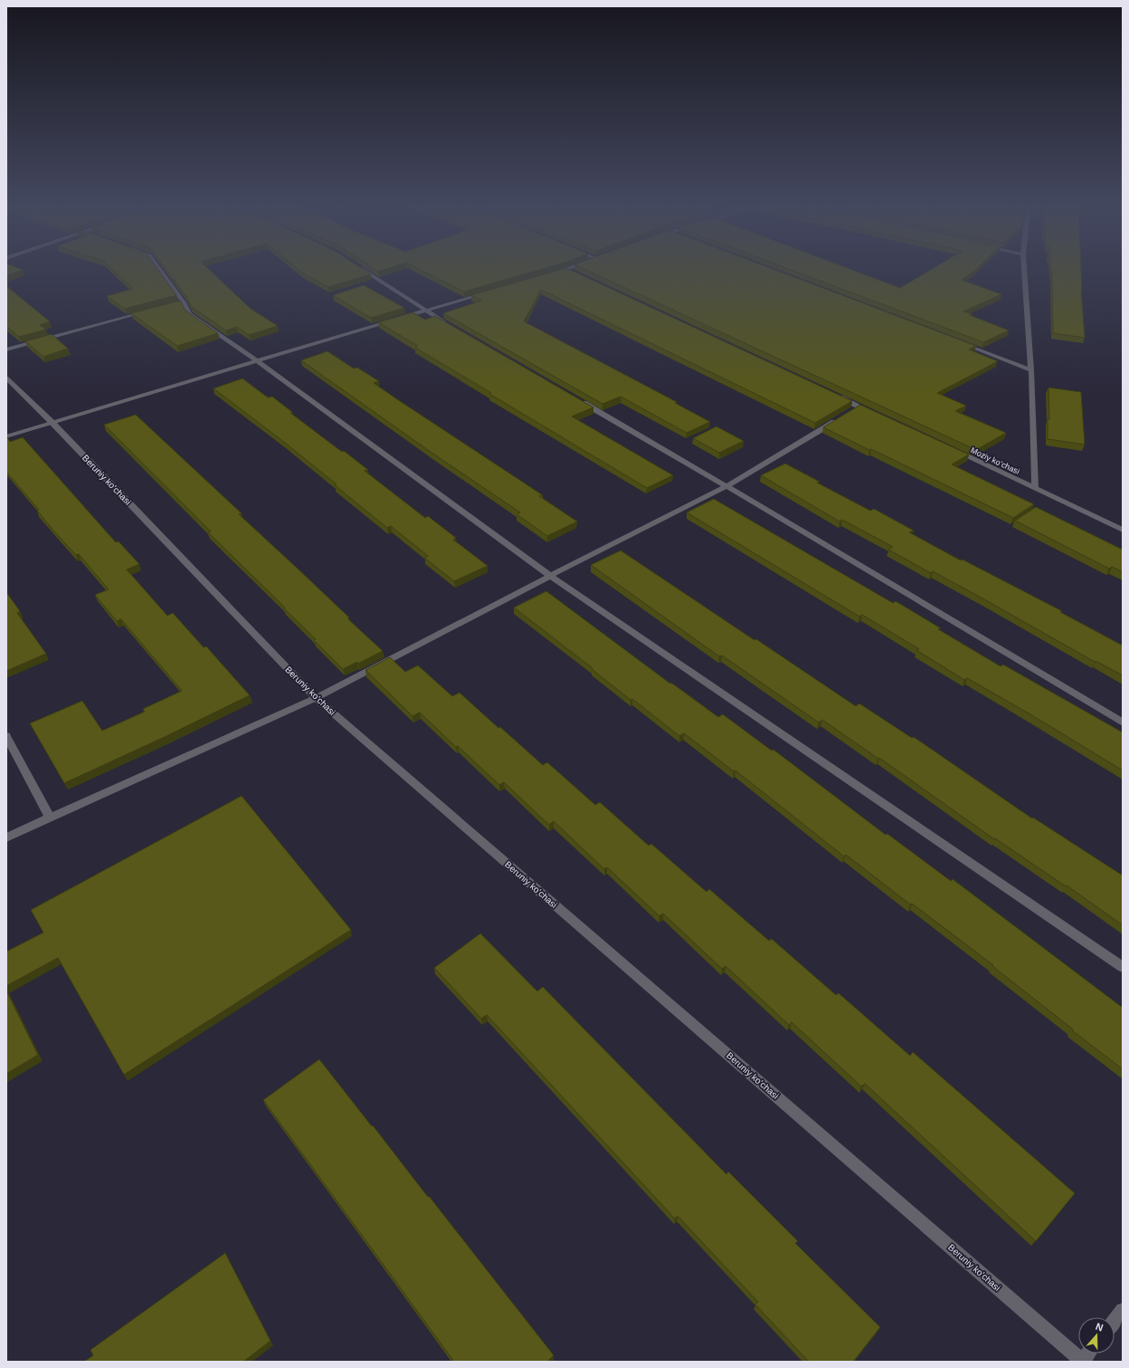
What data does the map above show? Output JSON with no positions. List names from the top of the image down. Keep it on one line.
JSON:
{"streets":{"street":["Moziy ko‘chasi","Beruniy ko'chasi"]},"north":"top"}
